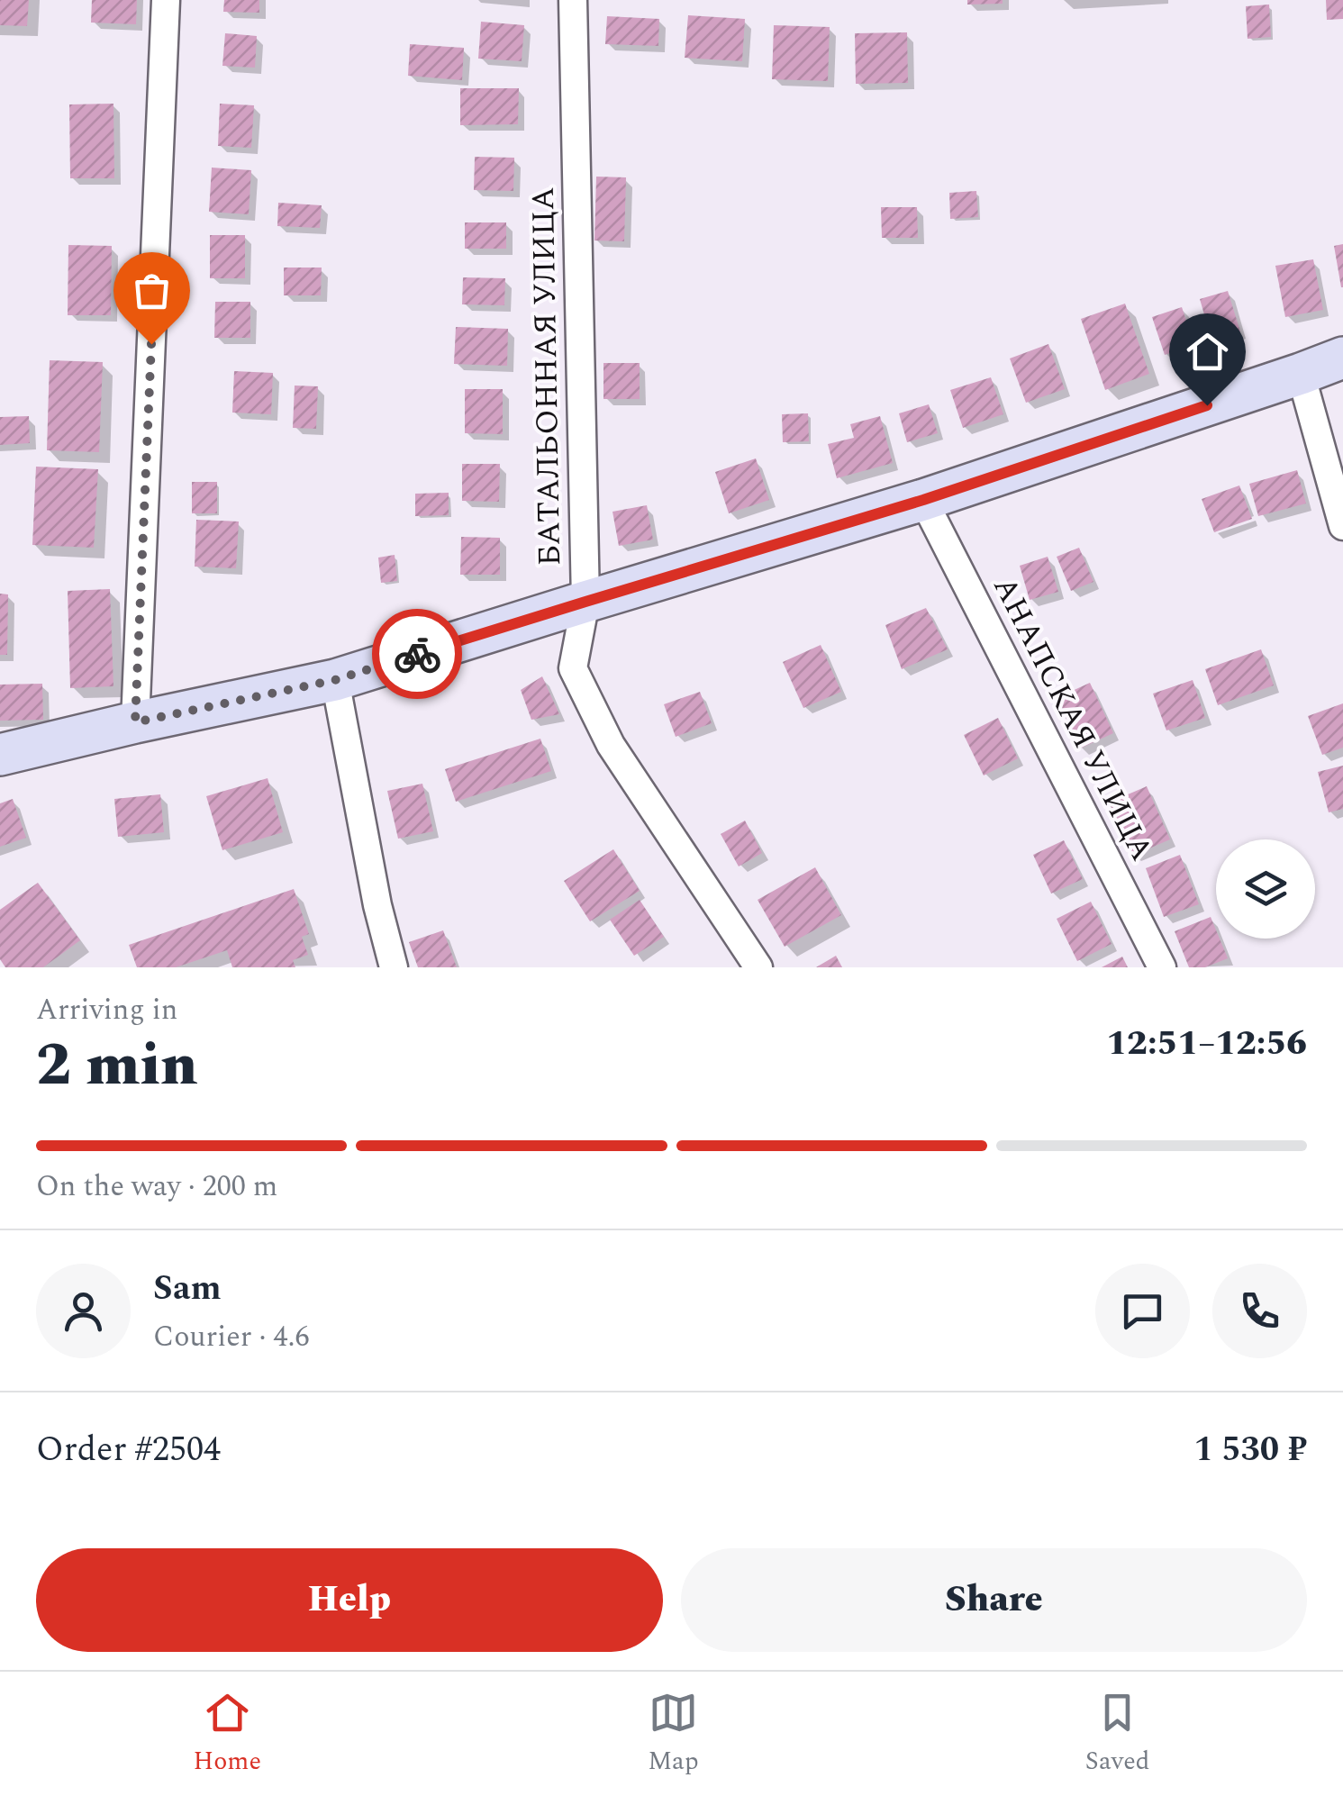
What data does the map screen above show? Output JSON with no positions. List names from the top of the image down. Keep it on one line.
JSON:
{"streets":{"street":["БАТАЛЬОННАЯ УЛИЦА","АНАПСКАЯ УЛИЦА"]},"page":{"heading":["2 min","Arriving in","12:51–12:56"],"panel":["Sam","Courier · 4.6","Order #2504","1 530 ₽"],"bar":"On the way · 200 m","buttons":["Help","Share"],"tabs":["Home","Map","Saved"]}}
